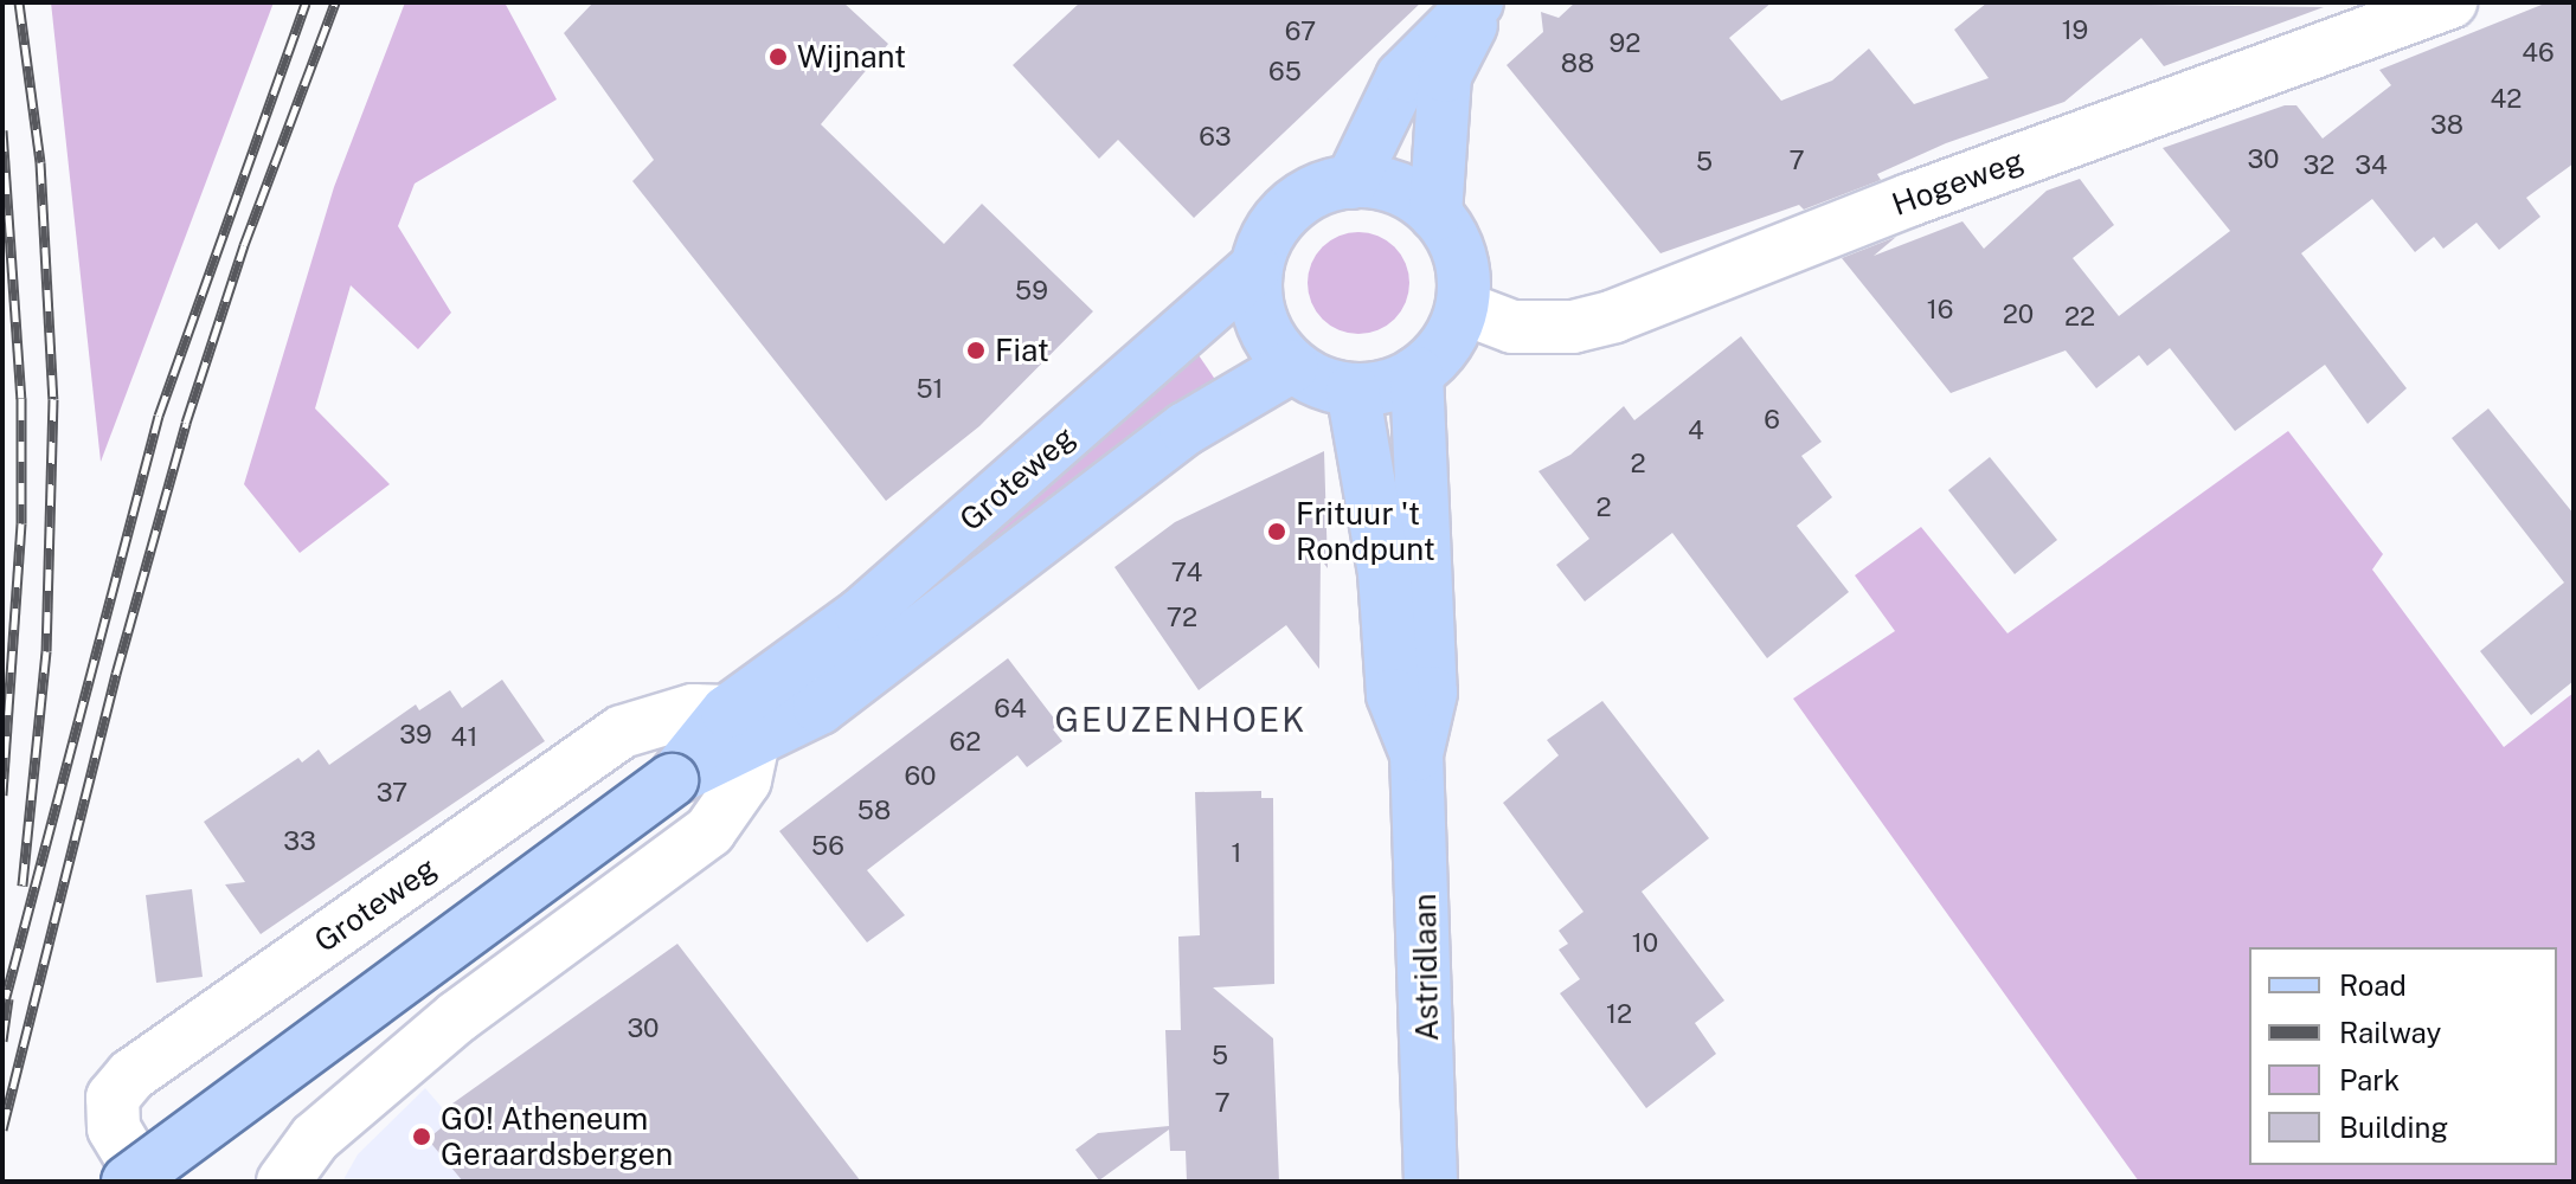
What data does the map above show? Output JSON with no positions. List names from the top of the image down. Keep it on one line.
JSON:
{"streets":{"main road":["Groteweg","Astridlaan"],"street":["Hogeweg"]},"crossings":[["Hogeweg","Groteweg"],["Hogeweg","Astridlaan"],["Groteweg","Astridlaan"]],"districts":["GEUZENHOEK"],"places":["Wijnant","Fiat","Frituur 't Rondpunt","GO! Atheneum Geraardsbergen"],"house_numbers":["19","67","92","46","88","65","42","38","63","30","7","5","32","34","59","16","20","22","51","6","4","2","2","74","72","64","39","41","62","60","37","58","33","56","1","10","12","30","5","7"],"legend":["Road","Railway","Park","Building"]}
